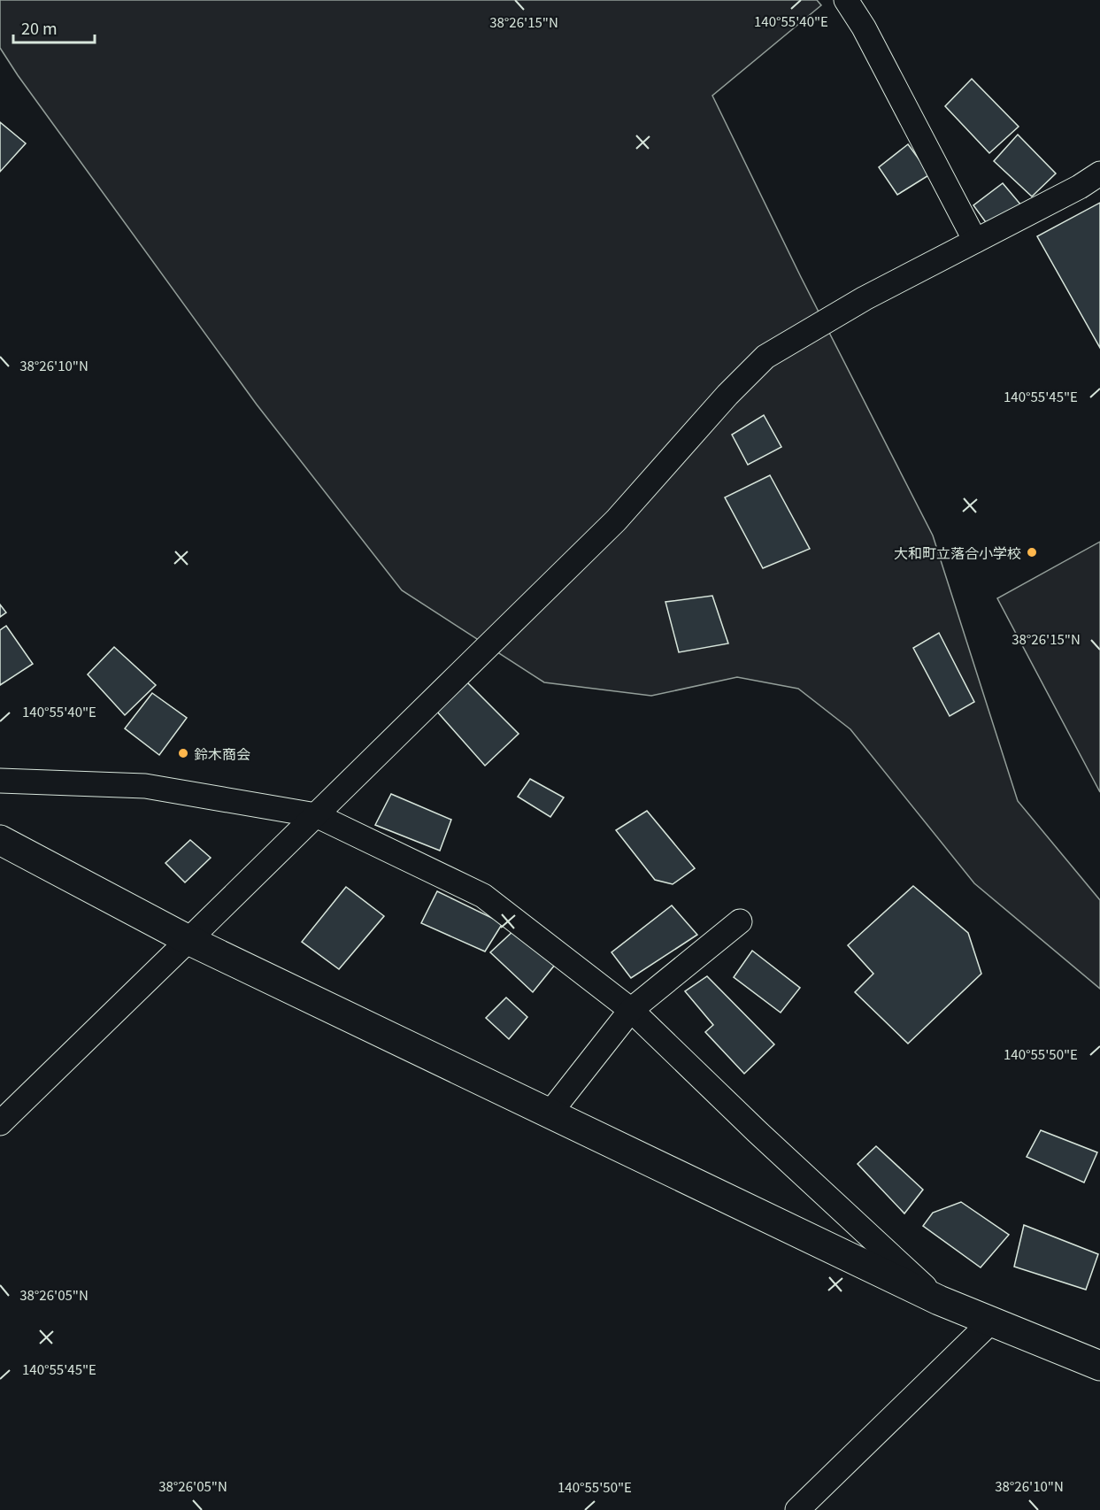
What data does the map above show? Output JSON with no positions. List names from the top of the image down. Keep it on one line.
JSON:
{"places":["大和町立落合小学校","鈴木商会"],"scale_bar":"20 m","coordinates":["140°55'40\"E","38°26'15\"N","38°26'10\"N","140°55'45\"E","140°55'50\"E","38°26'05\"N"]}
